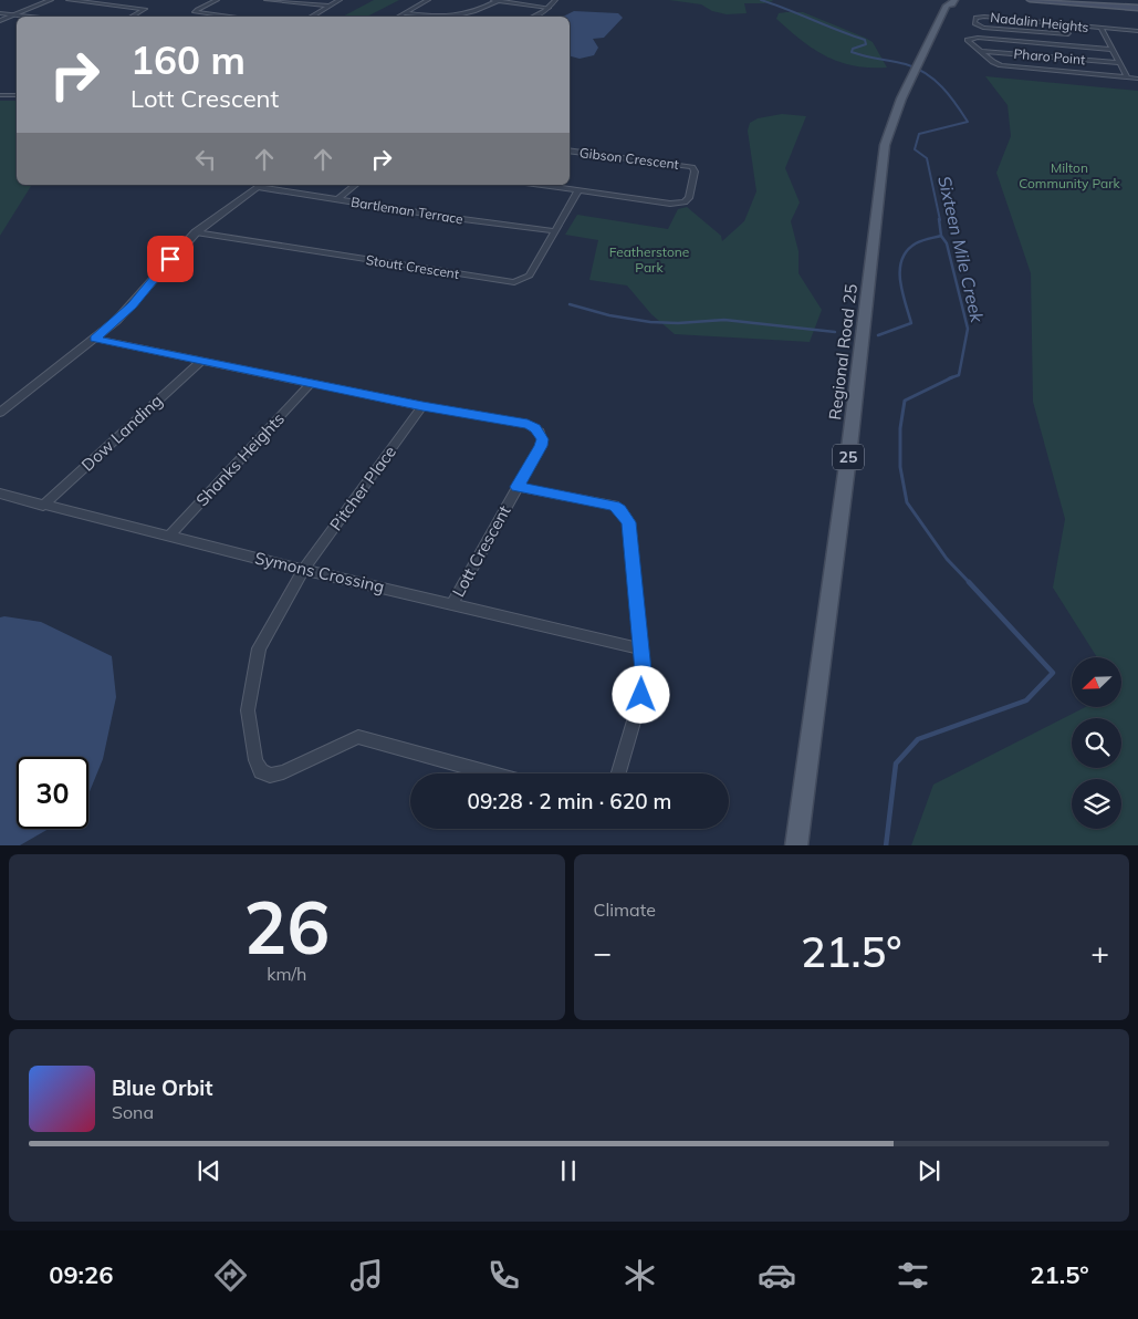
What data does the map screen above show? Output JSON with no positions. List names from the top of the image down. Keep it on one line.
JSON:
{"streets":{"main road":["Regional Road 25","25"],"street":["Nadalin Heights","Pharo Point","Gibson Crescent","Bartleman Terrace","Stoutt Crescent","Dow Landing","Shanks Heights","Pitcher Place","Lott Crescent","Symons Crossing"]},"crossings":[["Gibson Crescent","Stoutt Crescent"],["Bartleman Terrace","Stoutt Crescent"],["Dow Landing","Lott Crescent"],["Dow Landing","Symons Crossing"],["Shanks Heights","Lott Crescent"],["Shanks Heights","Symons Crossing"],["Pitcher Place","Lott Crescent"],["Pitcher Place","Symons Crossing"],["Lott Crescent","Symons Crossing"]],"water":["Sixteen Mile Creek"],"parks":["Milton Community Park","Featherstone Park"],"north":"bottom left","page":{"turn":["160 m","Lott Crescent"],"limit":"30","trip":"09:28 · 2 min · 620 m","tile":[["26","km/h"],"Climate"],"heat":["−","21.5°","+"],"song":["Blue Orbit","Sona"],"tabs":["09:26","21.5°"]}}
